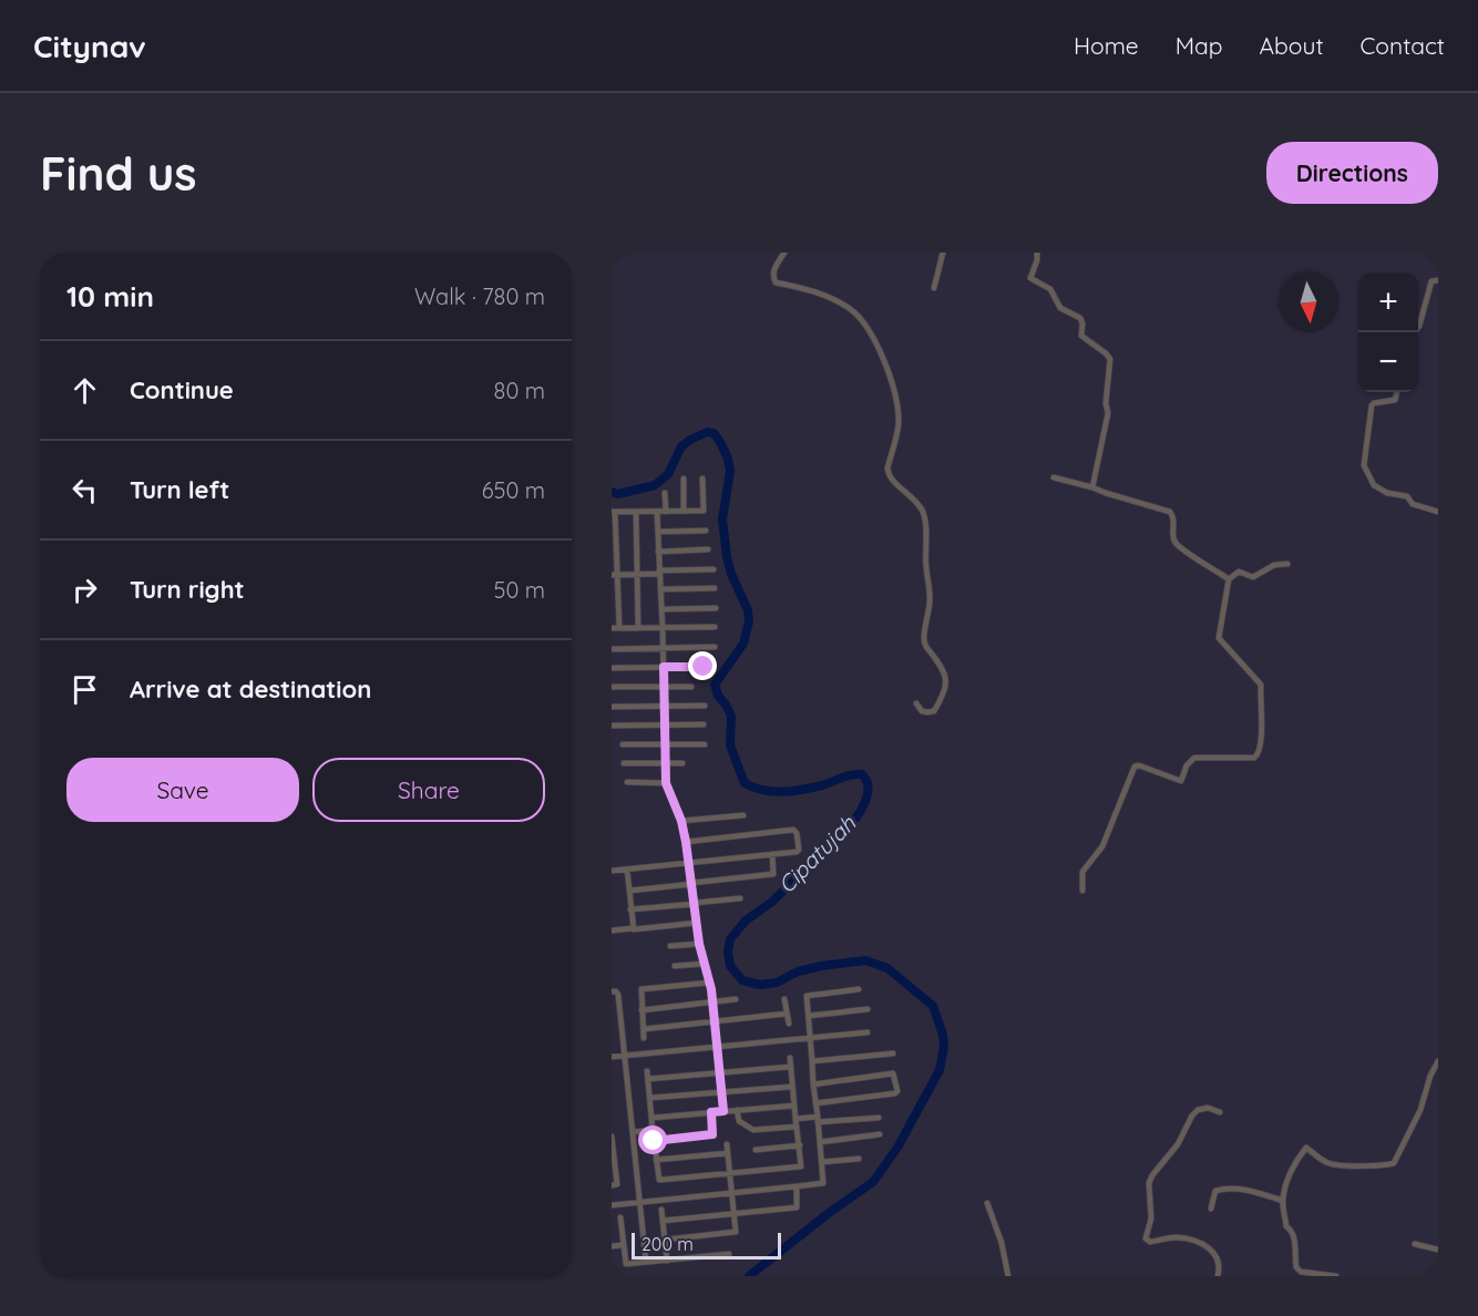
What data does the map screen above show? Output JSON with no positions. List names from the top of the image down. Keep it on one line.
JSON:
{"water":["Cipatujah"],"scale_bar":"200 m","north":"bottom","page":{"header":"Citynav","nav":["Home","Map","About","Contact"],"buttons":["Directions",["Save","Share"]],"title":"Find us","heading":["10 min","Walk · 780 m"],"map_buttons":["+","−"],"list":[["Continue","80 m"],["Turn left","650 m"],["Turn right","50 m"],"Arrive at destination"],"scale":"200 m"}}
